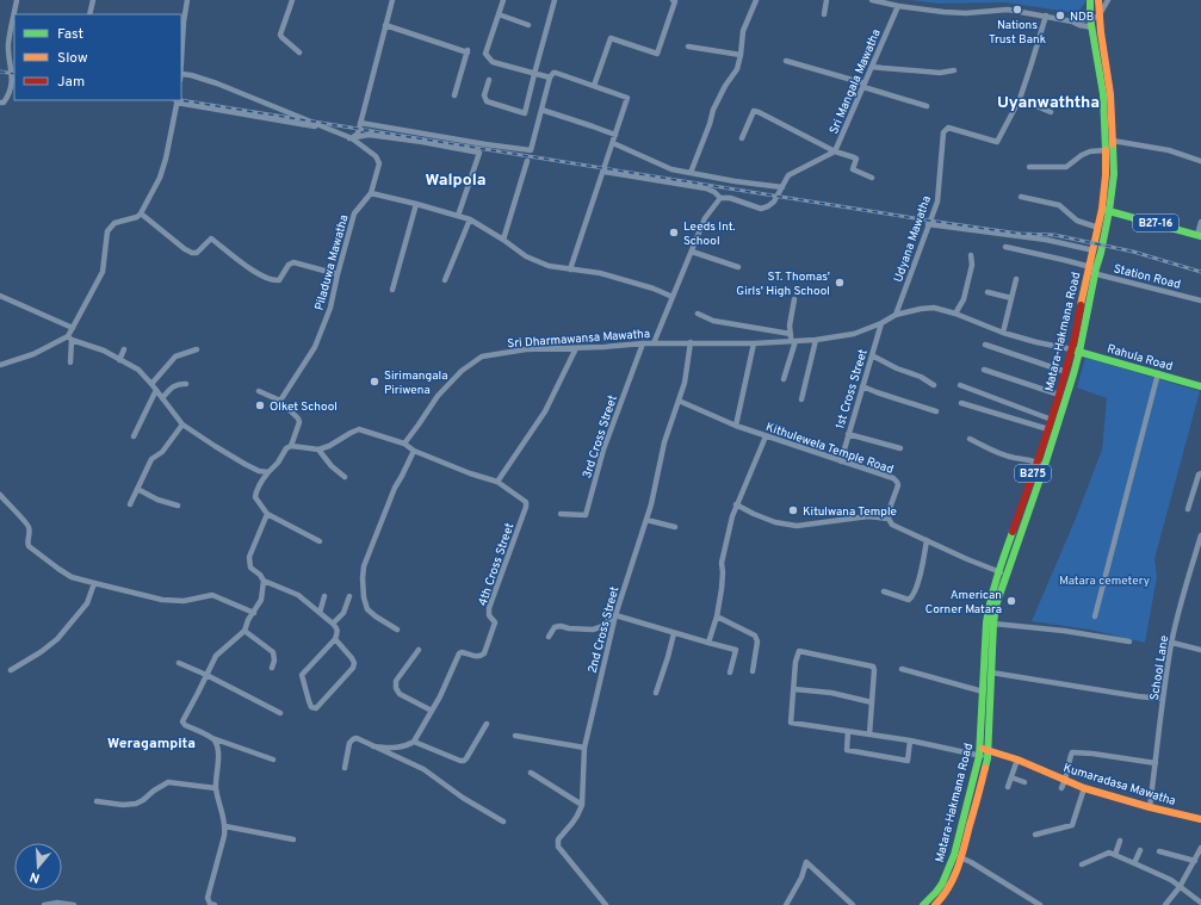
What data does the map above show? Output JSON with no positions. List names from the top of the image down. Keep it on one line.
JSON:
{"streets":{"main road":["B27-16","Matara-Hakmana Road","Rahula Road","B275","Kumaradasa Mawatha"],"street":["Sri Mangala Mawatha","Udyana Mawatha","Piladuwa Mawatha","Station Road","Sri Dharmawansa Mawatha","1st Cross Street","3rd Cross Street","Kithulewela Temple Road","4th Cross Street","2nd Cross Street","School Lane"]},"crossings":[["B27-16","Matara-Hakmana Road"],["Udyana Mawatha","Sri Dharmawansa Mawatha"],["Station Road","Matara-Hakmana Road"],["Matara-Hakmana Road","Sri Dharmawansa Mawatha"],["Matara-Hakmana Road","Rahula Road"],["Matara-Hakmana Road","Kumaradasa Mawatha"],["Sri Dharmawansa Mawatha","Rahula Road"],["Sri Dharmawansa Mawatha","1st Cross Street"],["Sri Dharmawansa Mawatha","3rd Cross Street"],["Sri Dharmawansa Mawatha","2nd Cross Street"],["1st Cross Street","Kithulewela Temple Road"],["Kithulewela Temple Road","2nd Cross Street"],["School Lane","Kumaradasa Mawatha"]],"districts":["Uyanwaththa","Walpola","Weragampita"],"parks":["Matara cemetery"],"places":["Nations Trust Bank","NDB","Leeds Int. School","ST. Thomas' Girls' High School","Sirimangala Piriwena","Olket School","Kitulwana Temple","American Corner Matara"],"legend":["Fast","Slow","Jam"],"north":"bottom"}
